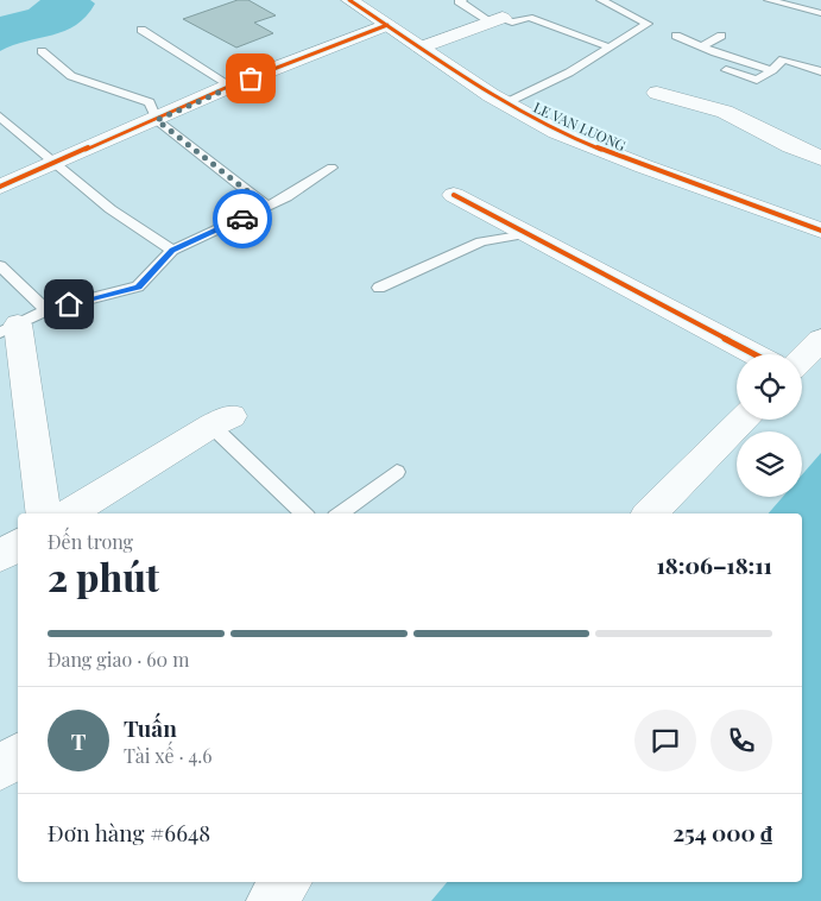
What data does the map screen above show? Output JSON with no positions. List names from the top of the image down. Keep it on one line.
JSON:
{"streets":{"street":["LE VAN LUONG"]},"page":{"heading":["2 phút","Đến trong","18:06–18:11"],"panel":["Tuấn","Tài xế · 4.6","Đơn hàng #6648","254 000 ₫"],"bar":"Đang giao · 60 m","round":"T"}}
